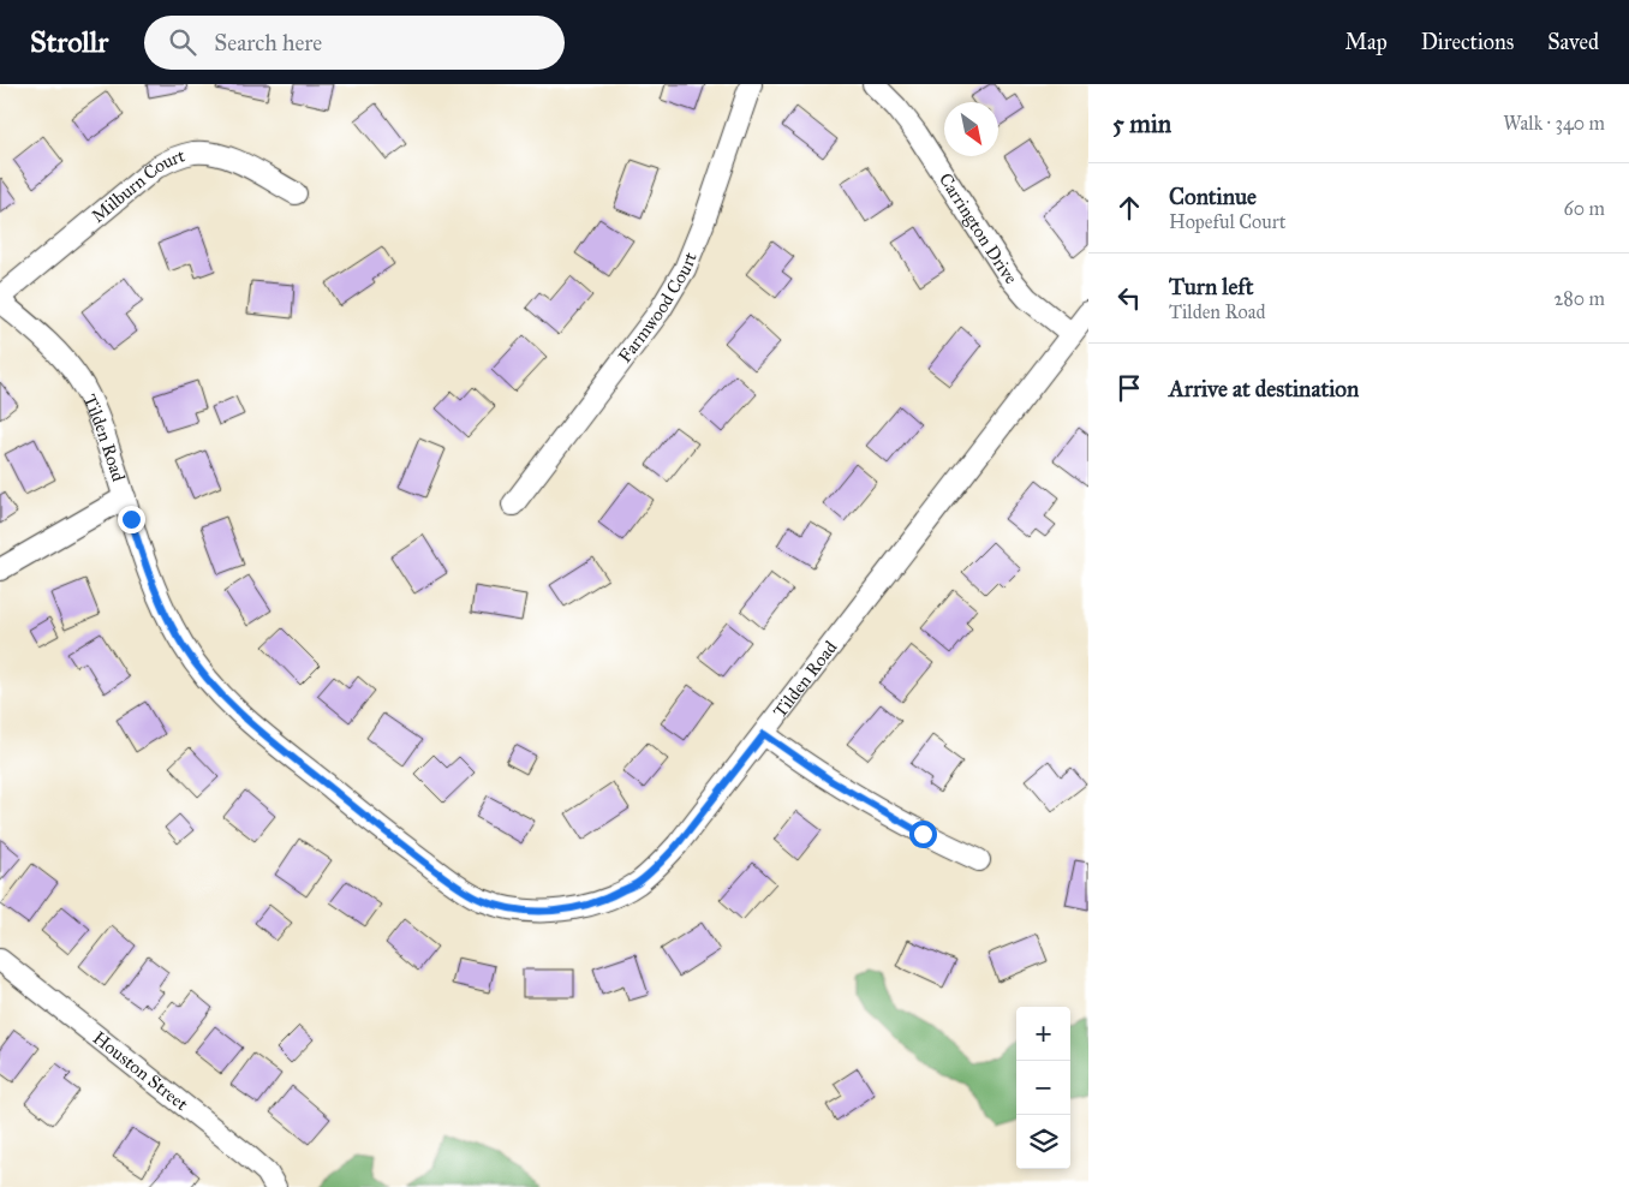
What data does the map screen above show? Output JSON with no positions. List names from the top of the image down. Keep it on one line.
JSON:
{"streets":{"street":["Milburn Court","Carrington Drive","Farmwood Court","Tilden Road","Houston Street"]},"crossings":[["Carrington Drive","Tilden Road"]],"north":"bottom right","page":{"header":"Strollr","search":"Search here","nav":["Map","Directions","Saved"],"heading":["5 min","Walk · 340 m"],"list":[["Continue","Hopeful Court","60 m"],["Turn left","Tilden Road","280 m"],"Arrive at destination"],"map_buttons":["+","−"]}}
